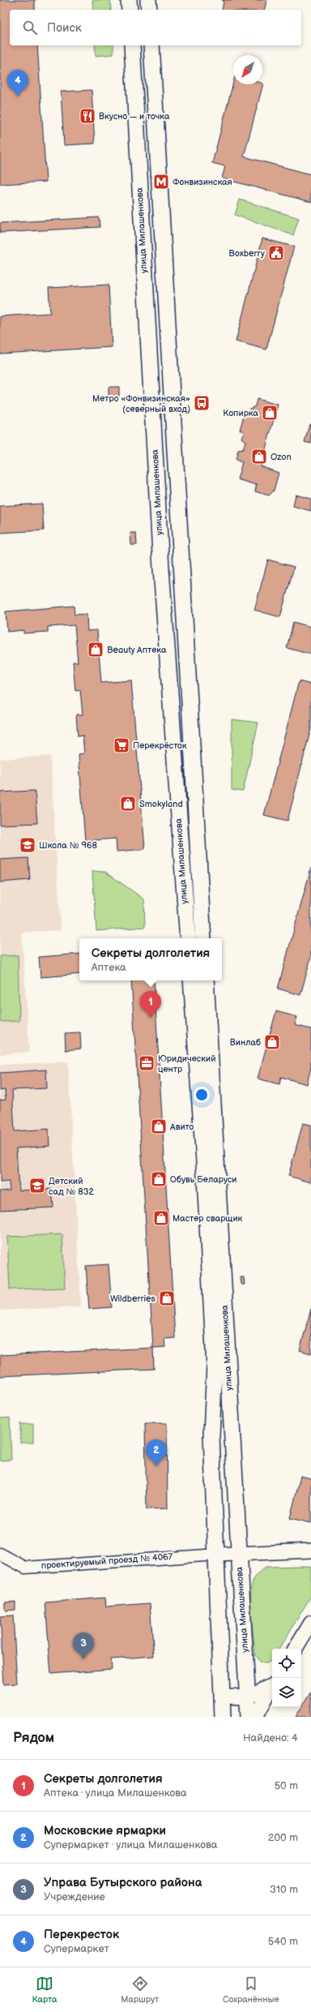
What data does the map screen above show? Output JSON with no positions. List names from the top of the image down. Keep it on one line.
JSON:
{"streets":{"main road":["улица Милашенкова"],"street":["проектируемый проезд № 4067"]},"crossings":[["улица Милашенкова","проектируемый проезд № 4067"]],"places":{"restaurant":["Вкусно — и точка"],"metro station":["Фонвизинская"],"public building":["Boxberry"],"bus stop":["Метро «Фонвизинская» (северный вход)"],"shop":["Копирка","Ozon","Beauty Аптека","Smokyland","Винлаб","Авито","Обувь Беларуси","Мастер сварщик","Wildberries"],"supermarket":["Перекрёсток"],"school or university":["Школа № 968","Детский сад № 832"],"office":["Юридический центр"]},"north":"bottom left","page":{"search":"Поиск","pins":["4","1","2","3"],"popup":["Секреты долголетия","Аптека"],"heading":["Рядом","Найдено: 4"],"list":[{"mark":"1","name":"Секреты долголетия","note":"Аптека · улица Милашенкова","value":"50 m"},{"mark":"2","name":"Московские ярмарки","note":"Супермаркет · улица Милашенкова","value":"200 m"},{"mark":"3","name":"Управа Бутырского района","note":"Учреждение","value":"310 m"},{"mark":"4","name":"Перекресток","note":"Супермаркет","value":"540 m"}],"nav":["Карта","Маршрут","Сохранённые"]}}
